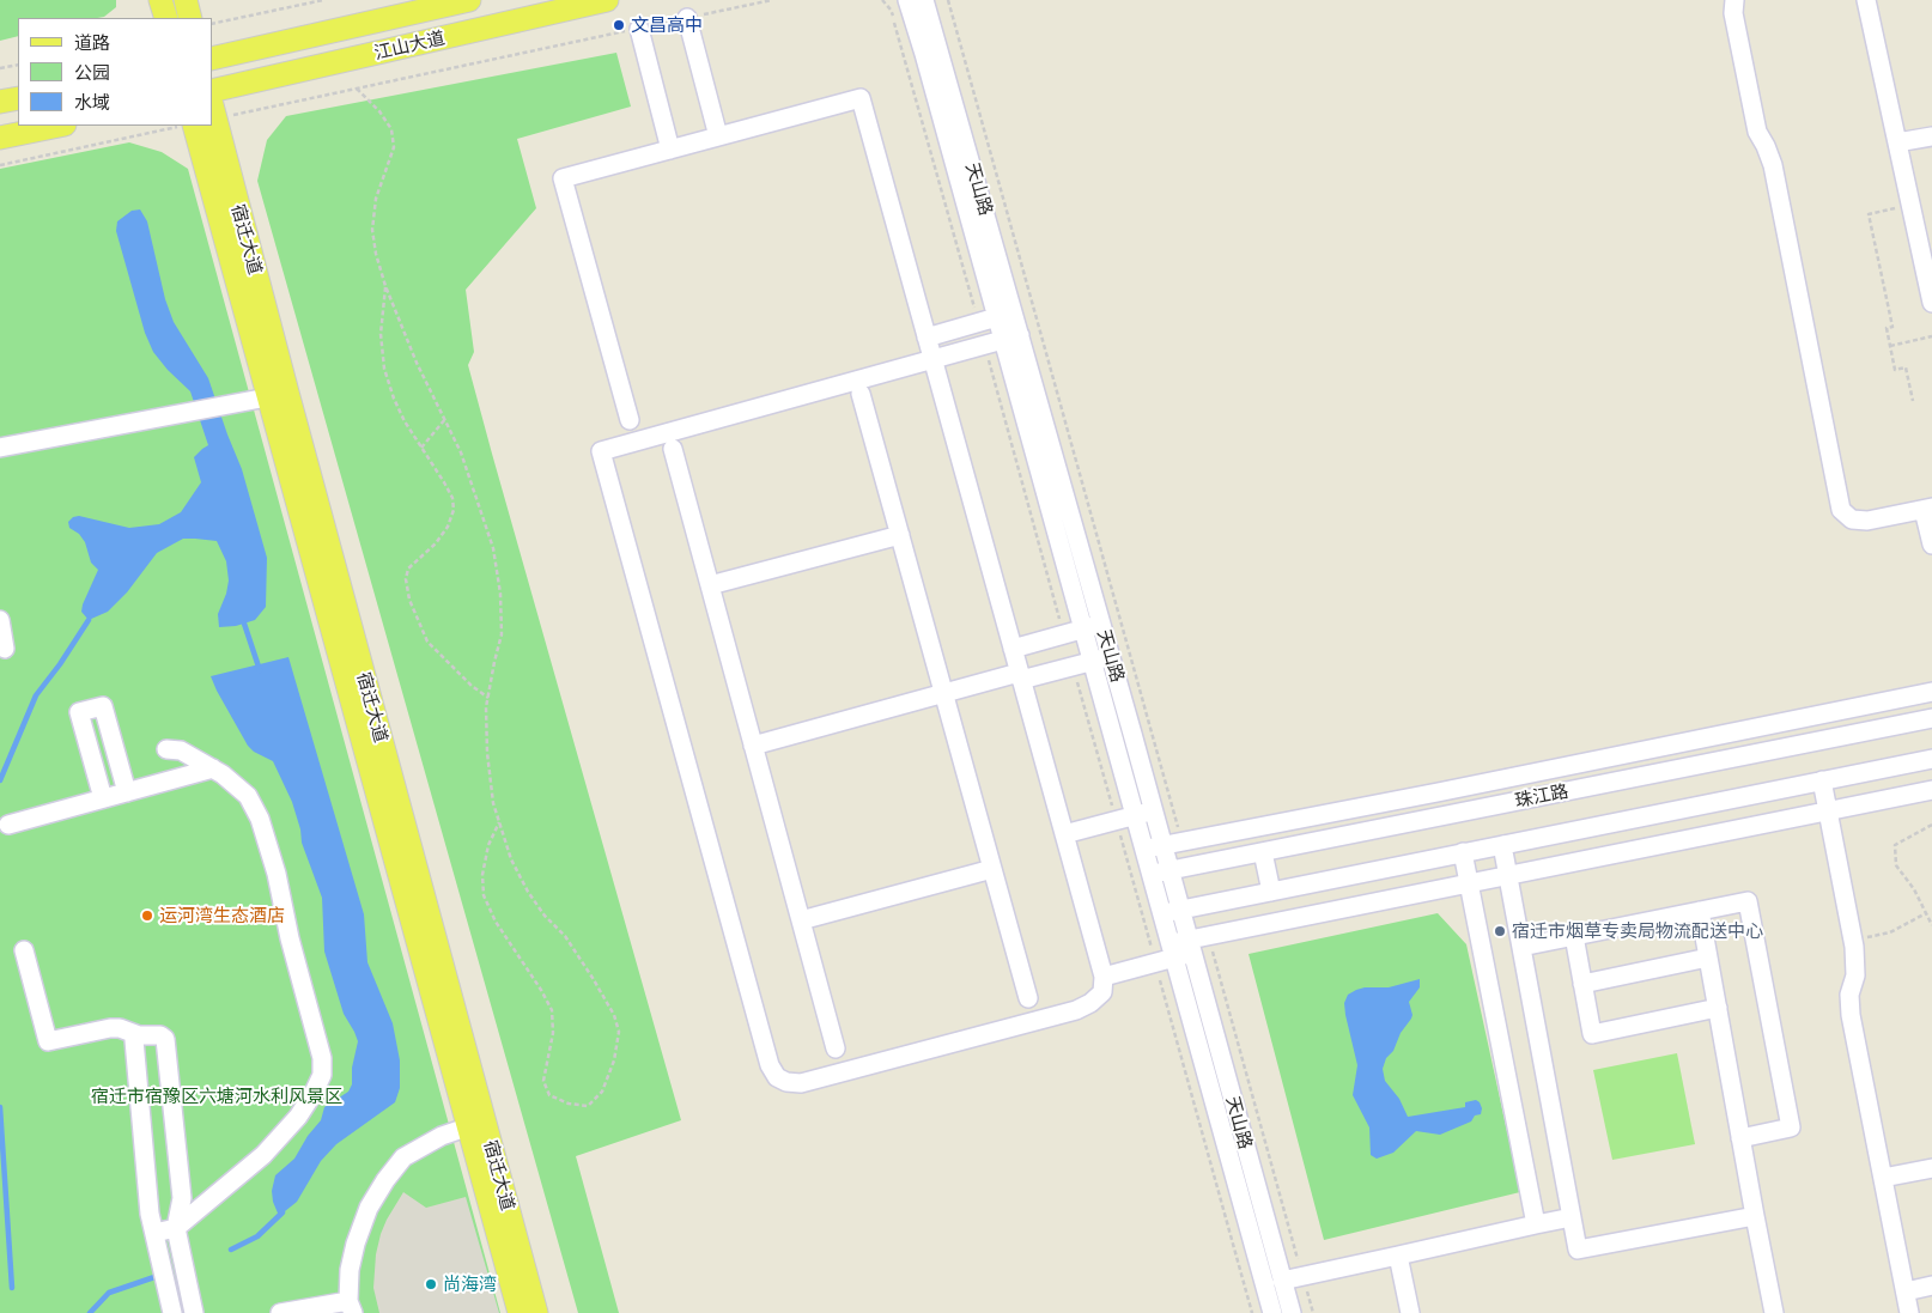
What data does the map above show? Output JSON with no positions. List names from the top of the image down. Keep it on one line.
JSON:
{"streets":{"main road":["江山大道","宿迁大道"],"street":["天山路","珠江路"]},"crossings":[["天山路","珠江路"]],"parks":["宿迁市宿豫区六塘河水利风景区"],"places":["文昌高中","运河湾生态酒店","宿迁市烟草专卖局物流配送中心","尚海湾"],"legend":["道路","公园","水域"]}
